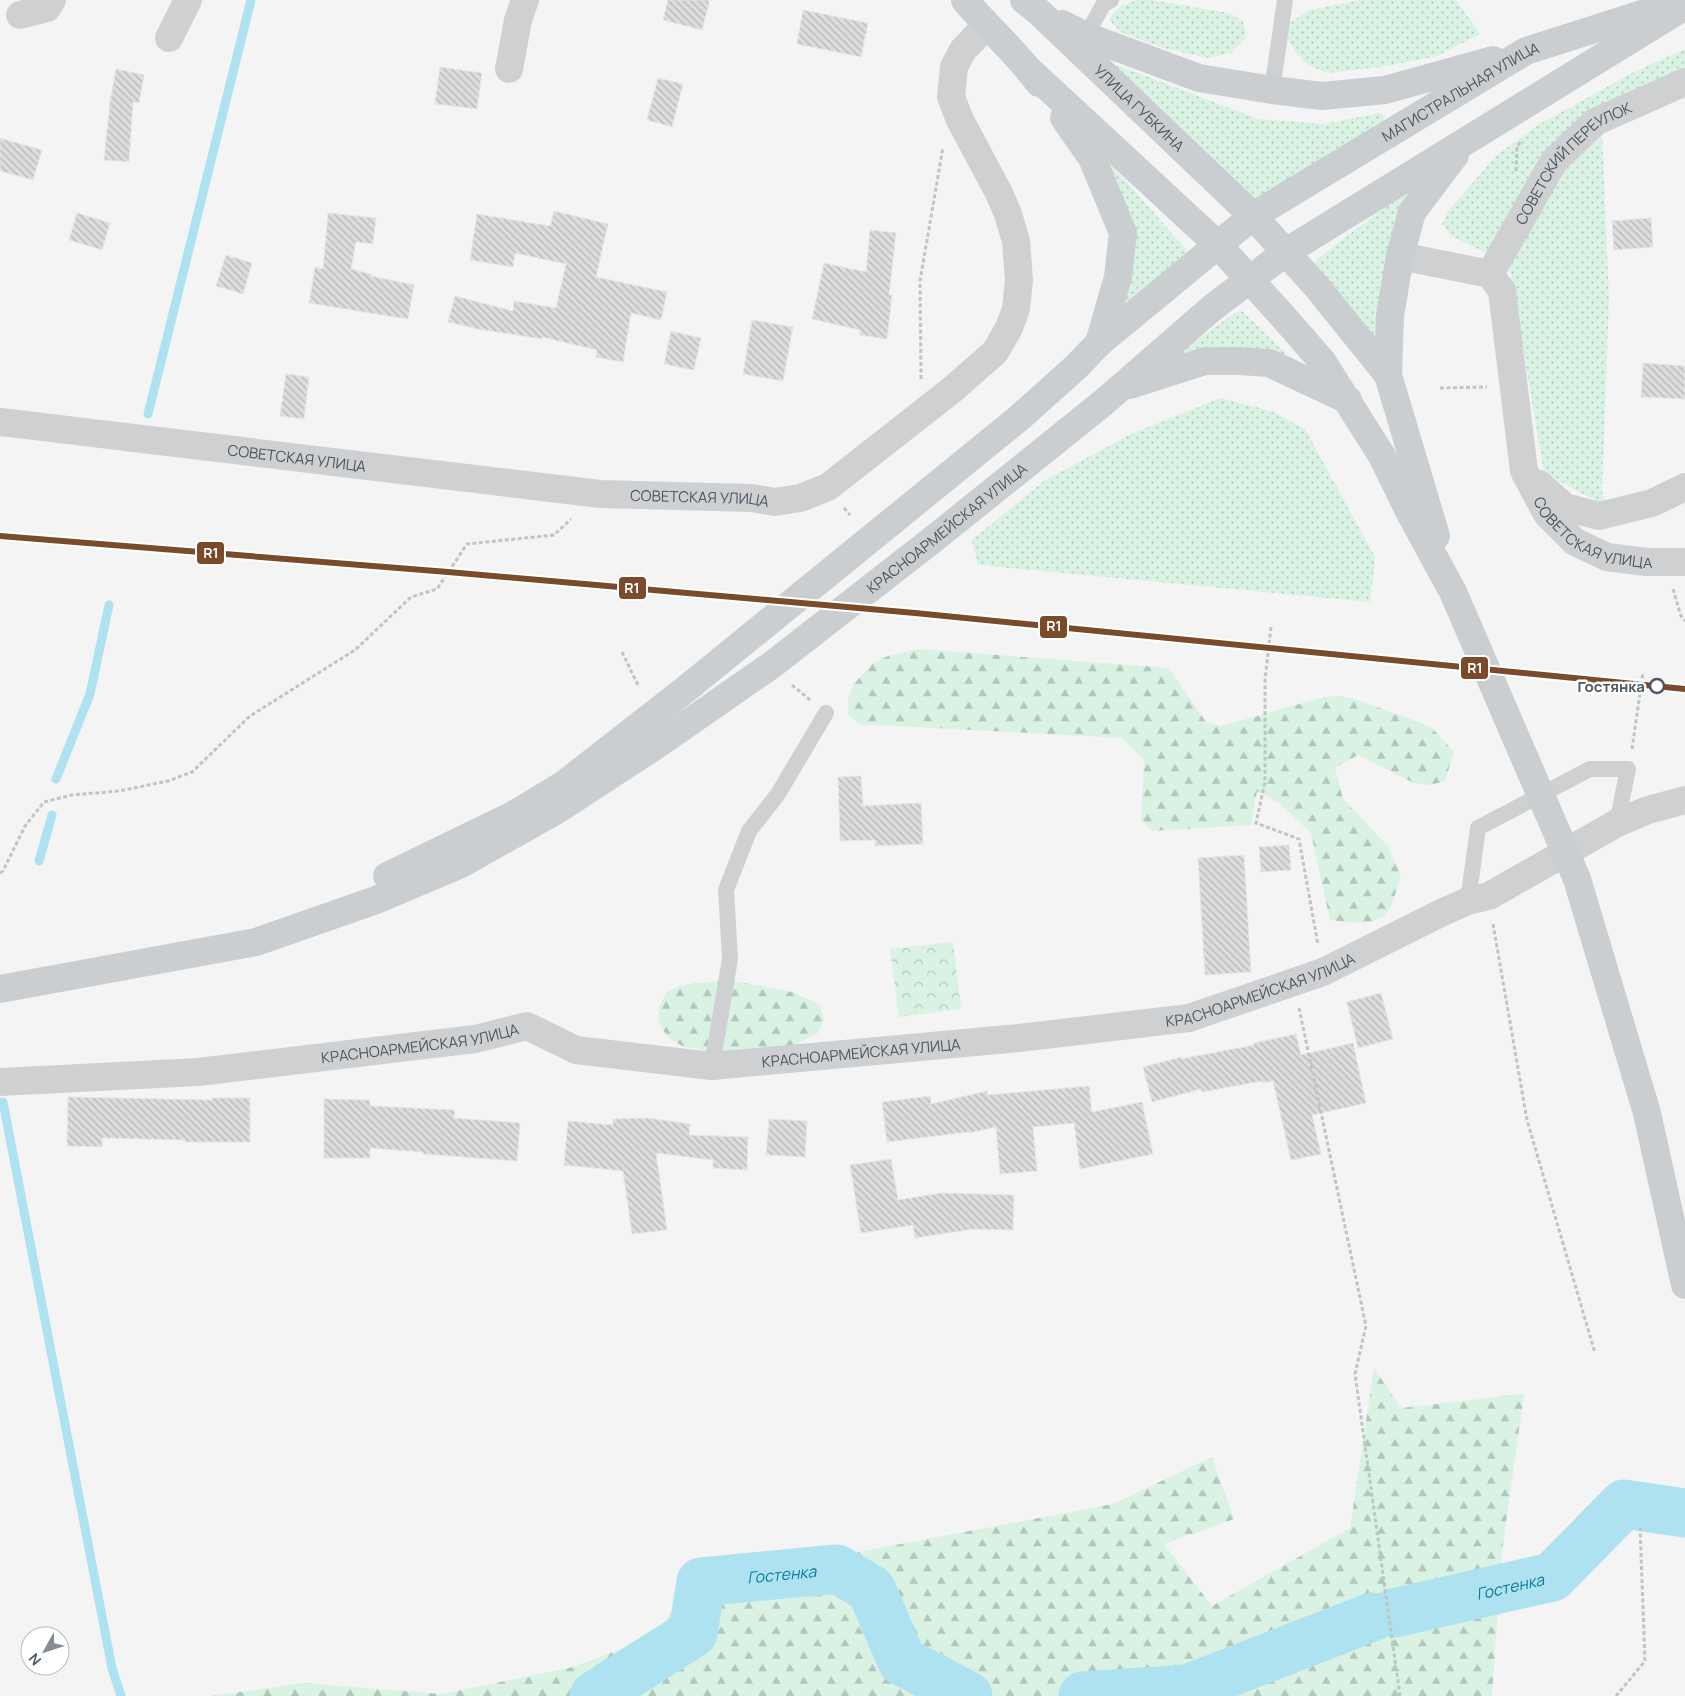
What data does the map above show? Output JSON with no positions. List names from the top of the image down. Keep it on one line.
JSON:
{"streets":{"main road":["МАГИСТРАЛЬНАЯ УЛИЦА","УЛИЦА ГУБКИНА","КРАСНОАРМЕЙСКАЯ УЛИЦА"],"street":["СОВЕТСКИЙ ПЕРЕУЛОК","СОВЕТСКАЯ УЛИЦА"]},"crossings":[["МАГИСТРАЛЬНАЯ УЛИЦА","УЛИЦА ГУБКИНА"],["МАГИСТРАЛЬНАЯ УЛИЦА","КРАСНОАРМЕЙСКАЯ УЛИЦА"],["УЛИЦА ГУБКИНА","КРАСНОАРМЕЙСКАЯ УЛИЦА"],["СОВЕТСКИЙ ПЕРЕУЛОК","СОВЕТСКАЯ УЛИЦА"]],"water":["Гостенка"],"places":["Гостянка"],"lines":["transit line R1"],"north":"bottom left"}
